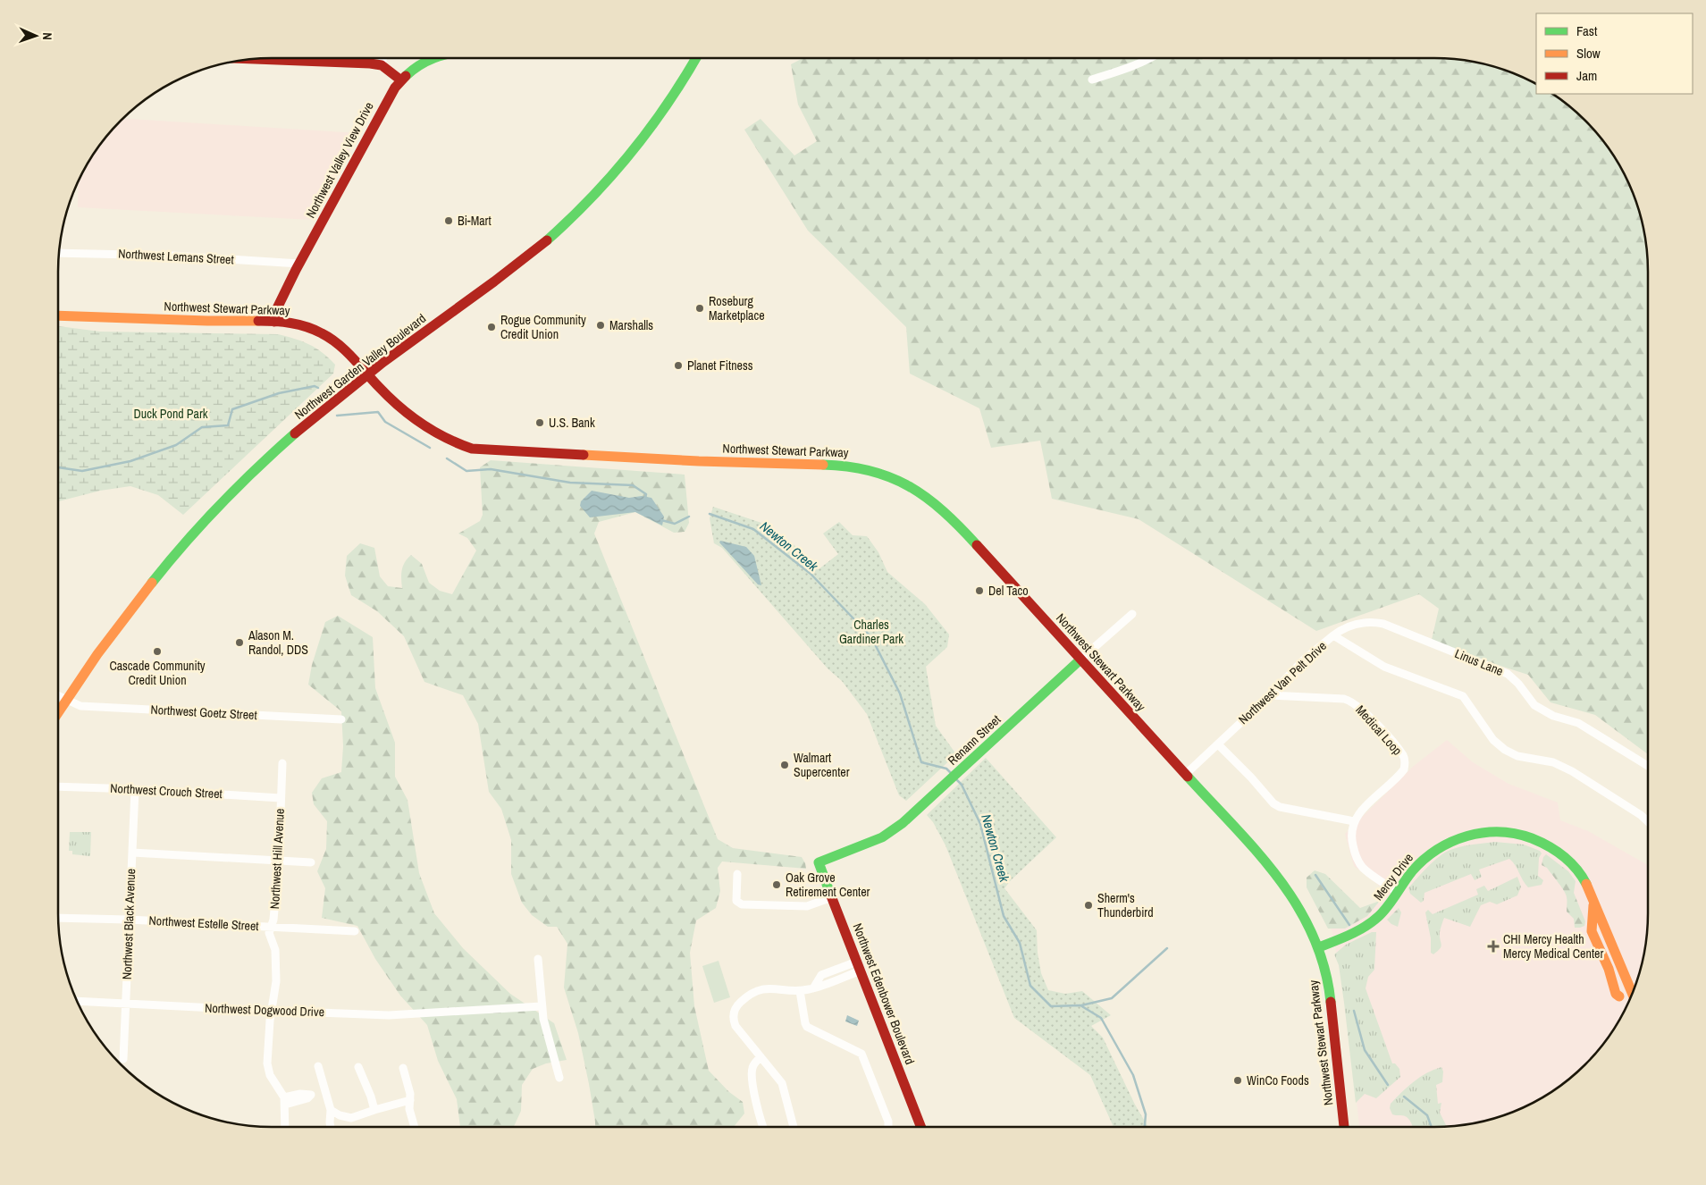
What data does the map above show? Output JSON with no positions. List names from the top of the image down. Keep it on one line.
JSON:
{"streets":{"main road":["Northwest Valley View Drive","Northwest Stewart Parkway","Northwest Garden Valley Boulevard","Renann Street","Mercy Drive","Northwest Edenbower Boulevard"],"street":["Northwest Lemans Street","Linus Lane","Northwest Van Pelt Drive","Northwest Goetz Street","Medical Loop","Northwest Crouch Street","Northwest Hill Avenue","Northwest Estelle Street","Northwest Black Avenue","Northwest Dogwood Drive"]},"crossings":[["Northwest Valley View Drive","Northwest Lemans Street"],["Northwest Valley View Drive","Northwest Stewart Parkway"],["Northwest Stewart Parkway","Northwest Garden Valley Boulevard"],["Northwest Stewart Parkway","Northwest Van Pelt Drive"],["Northwest Stewart Parkway","Renann Street"],["Northwest Stewart Parkway","Mercy Drive"],["Northwest Garden Valley Boulevard","Northwest Goetz Street"],["Linus Lane","Northwest Van Pelt Drive"],["Northwest Van Pelt Drive","Medical Loop"],["Renann Street","Northwest Edenbower Boulevard"],["Northwest Crouch Street","Northwest Hill Avenue"],["Northwest Crouch Street","Northwest Black Avenue"],["Northwest Hill Avenue","Northwest Estelle Street"],["Northwest Hill Avenue","Northwest Dogwood Drive"],["Northwest Estelle Street","Northwest Black Avenue"],["Northwest Black Avenue","Northwest Dogwood Drive"]],"water":["Newton Creek"],"parks":["Duck Pond Park","Charles Gardiner Park"],"places":{"other":["Bi-Mart","Roseburg Marketplace","Marshalls","Rogue Community Credit Union","Planet Fitness","U.S. Bank","Del Taco","Alason M. Randol, DDS","Cascade Community Credit Union","Walmart Supercenter","Oak Grove Retirement Center","Sherm's Thunderbird","WinCo Foods"],"health":["CHI Mercy Health Mercy Medical Center"]},"legend":["Fast","Slow","Jam"],"north":"right"}
